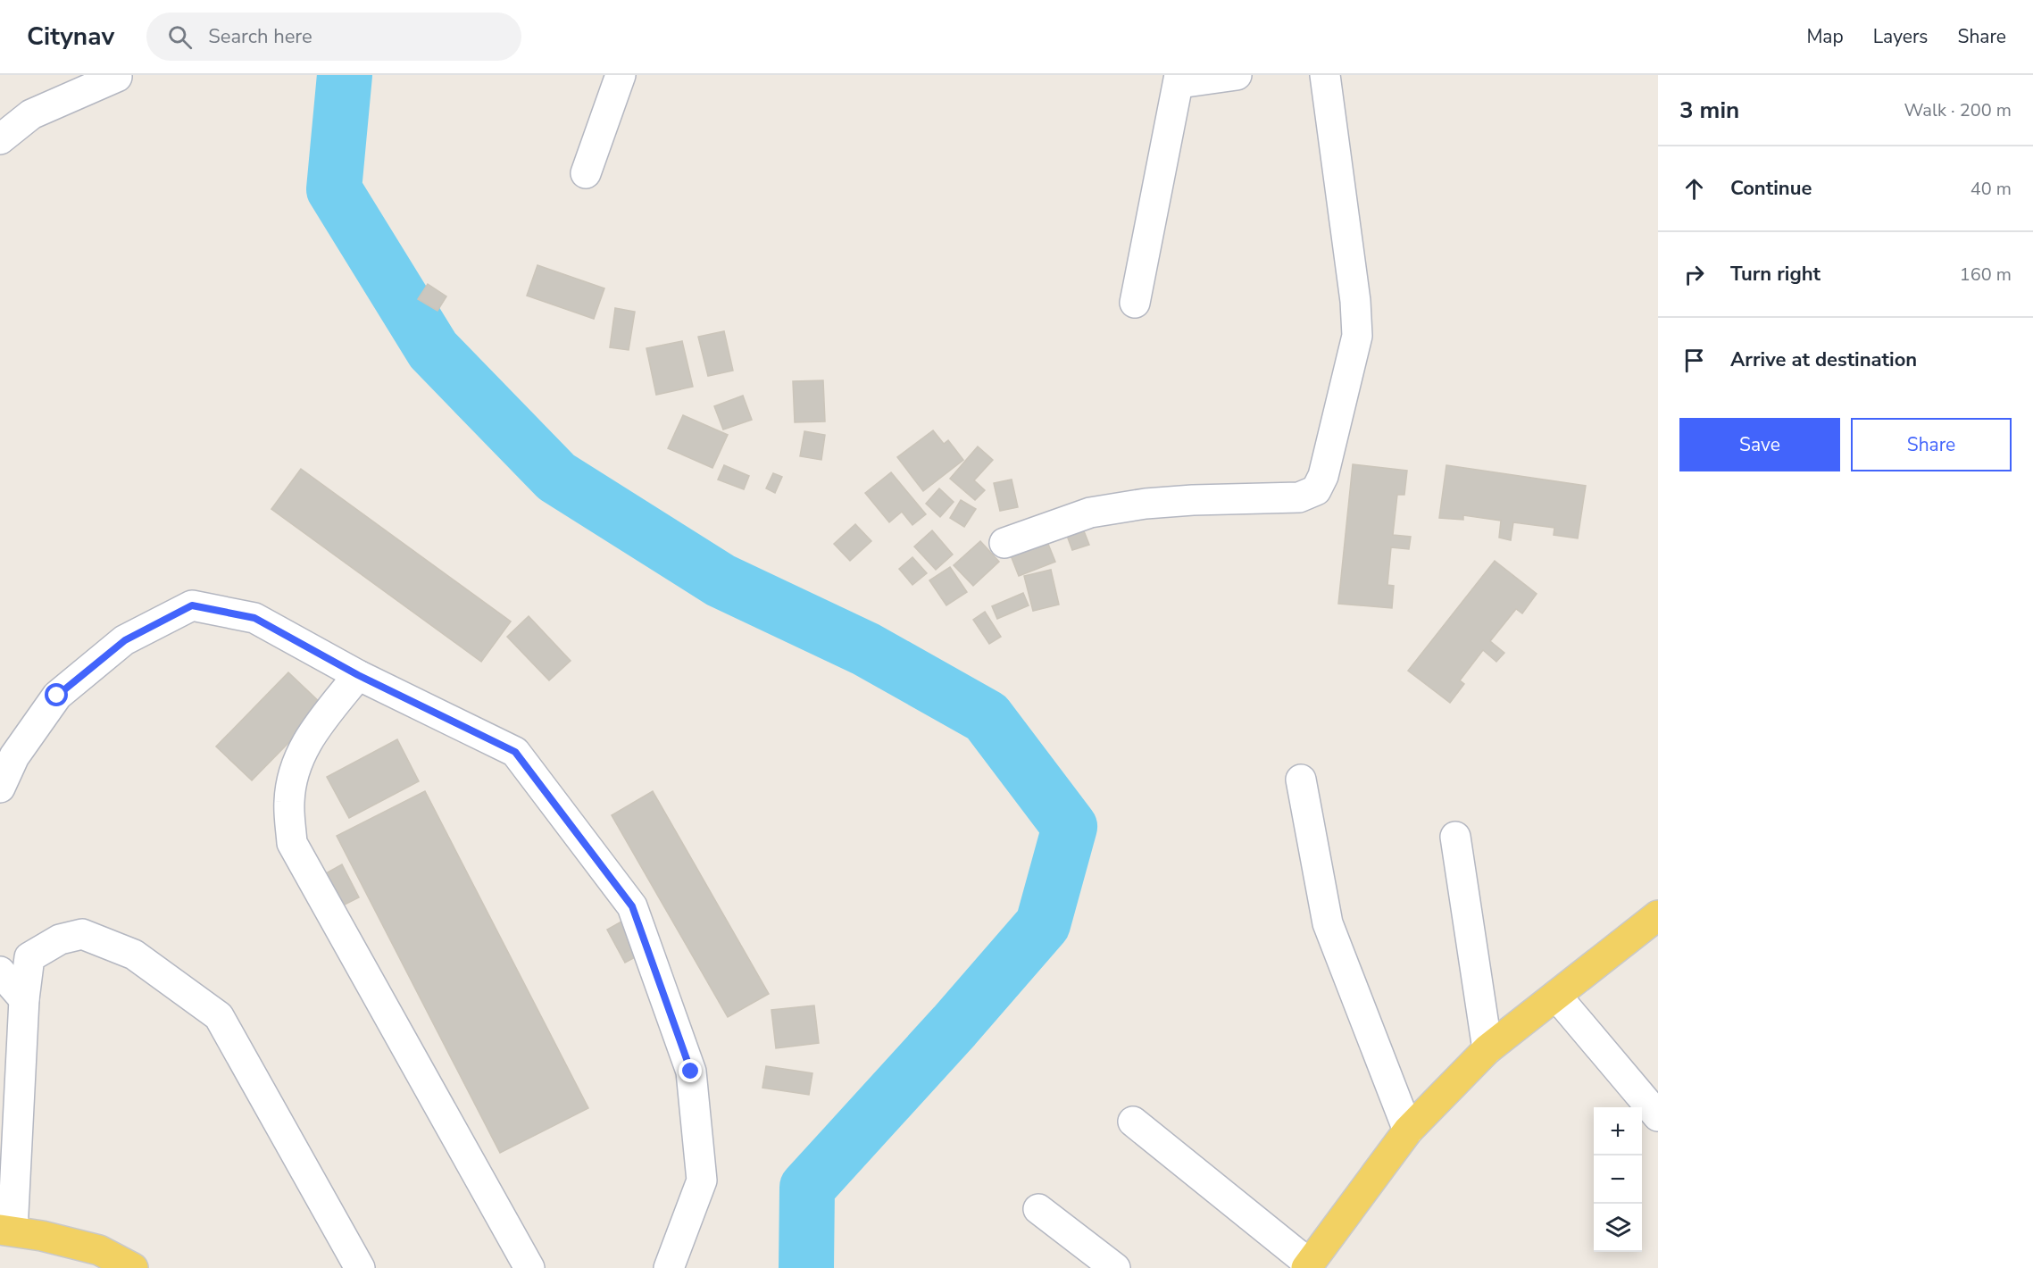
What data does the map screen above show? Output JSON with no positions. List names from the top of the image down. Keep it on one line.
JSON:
{"page":{"header":"Citynav","search":"Search here","nav":["Map","Layers","Share"],"heading":["3 min","Walk · 200 m"],"list":[["Continue","40 m"],["Turn right","160 m"],"Arrive at destination"],"buttons":["Save","Share"],"map_buttons":["+","−"]}}
